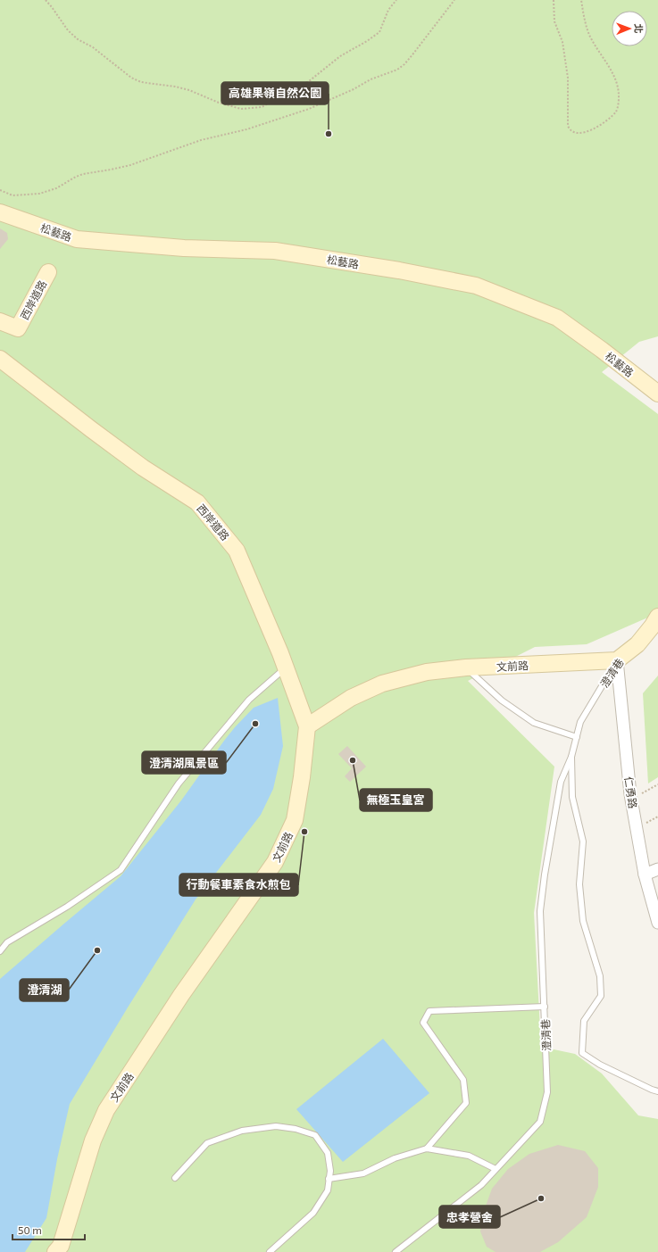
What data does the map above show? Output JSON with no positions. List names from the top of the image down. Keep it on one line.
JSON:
{"streets":{"street":["松藝路","西岸道路","文前路","澄清巷","仁勇路"]},"crossings":[["西岸道路","文前路"],["文前路","澄清巷"],["文前路","仁勇路"],["澄清巷","仁勇路"]],"places":["高雄果嶺自然公園","澄清湖風景區","無極玉皇宮","行動餐車素食水煎包","澄清湖","忠孝營舍"],"scale_bar":"50 m","north":"right"}
